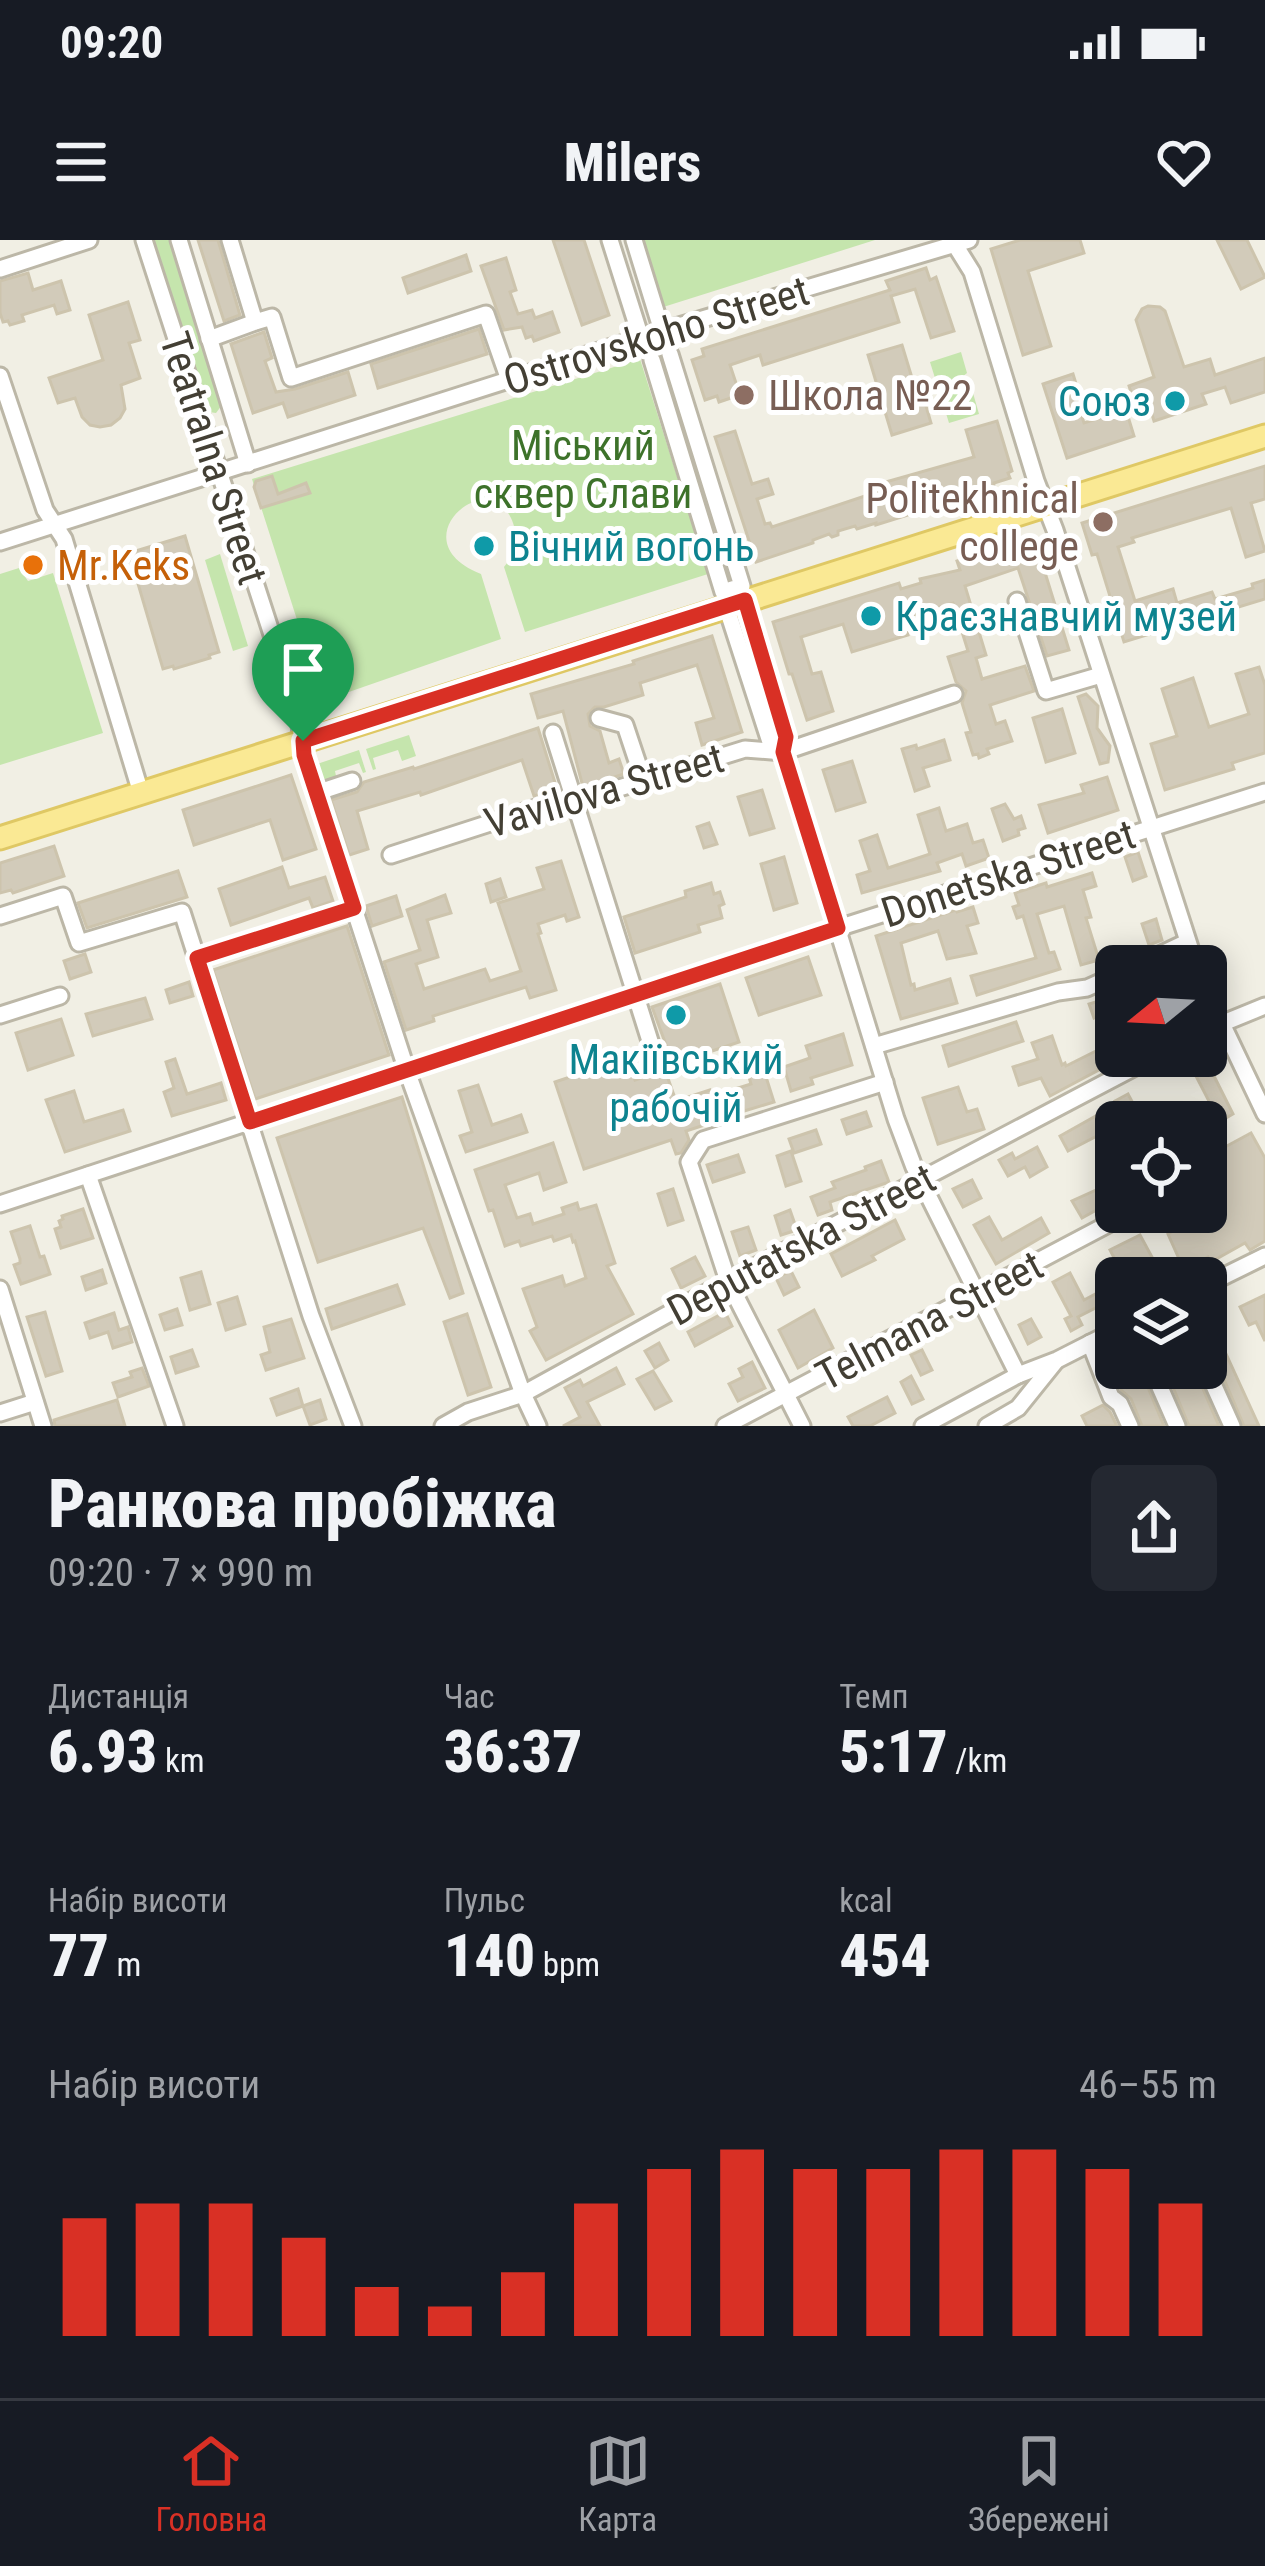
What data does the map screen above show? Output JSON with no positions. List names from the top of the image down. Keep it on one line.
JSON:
{"streets":{"street":["Ostrovskoho Street","Teatralna Street","Vavilova Street","Donetska Street","Deputatska Street","Telmana Street"]},"crossings":[["Ostrovskoho Street","Teatralna Street"],["Teatralna Street","Donetska Street"],["Teatralna Street","Deputatska Street"]],"parks":["Міський сквер Слави"],"places":["Школа №22","Союз","Politekhnical college","Вічний вогонь","Mr.Keks","Краєзнавчий музей","Макіївський рабочій"],"north":"left","page":{"status":"09:20","header":"Milers","heading":["Ранкова пробіжка","09:20 · 7 × 990 m"],"stats":[["Дистанція","6.93 km"],["Час","36:37"],["Темп","5:17 /km"],["Набір висоти","77 m"],["Пульс","140 bpm"],["kcal","454"]],"chart":["Набір висоти","46–55 m"],"tabs":["Головна","Карта","Збережені"]}}
